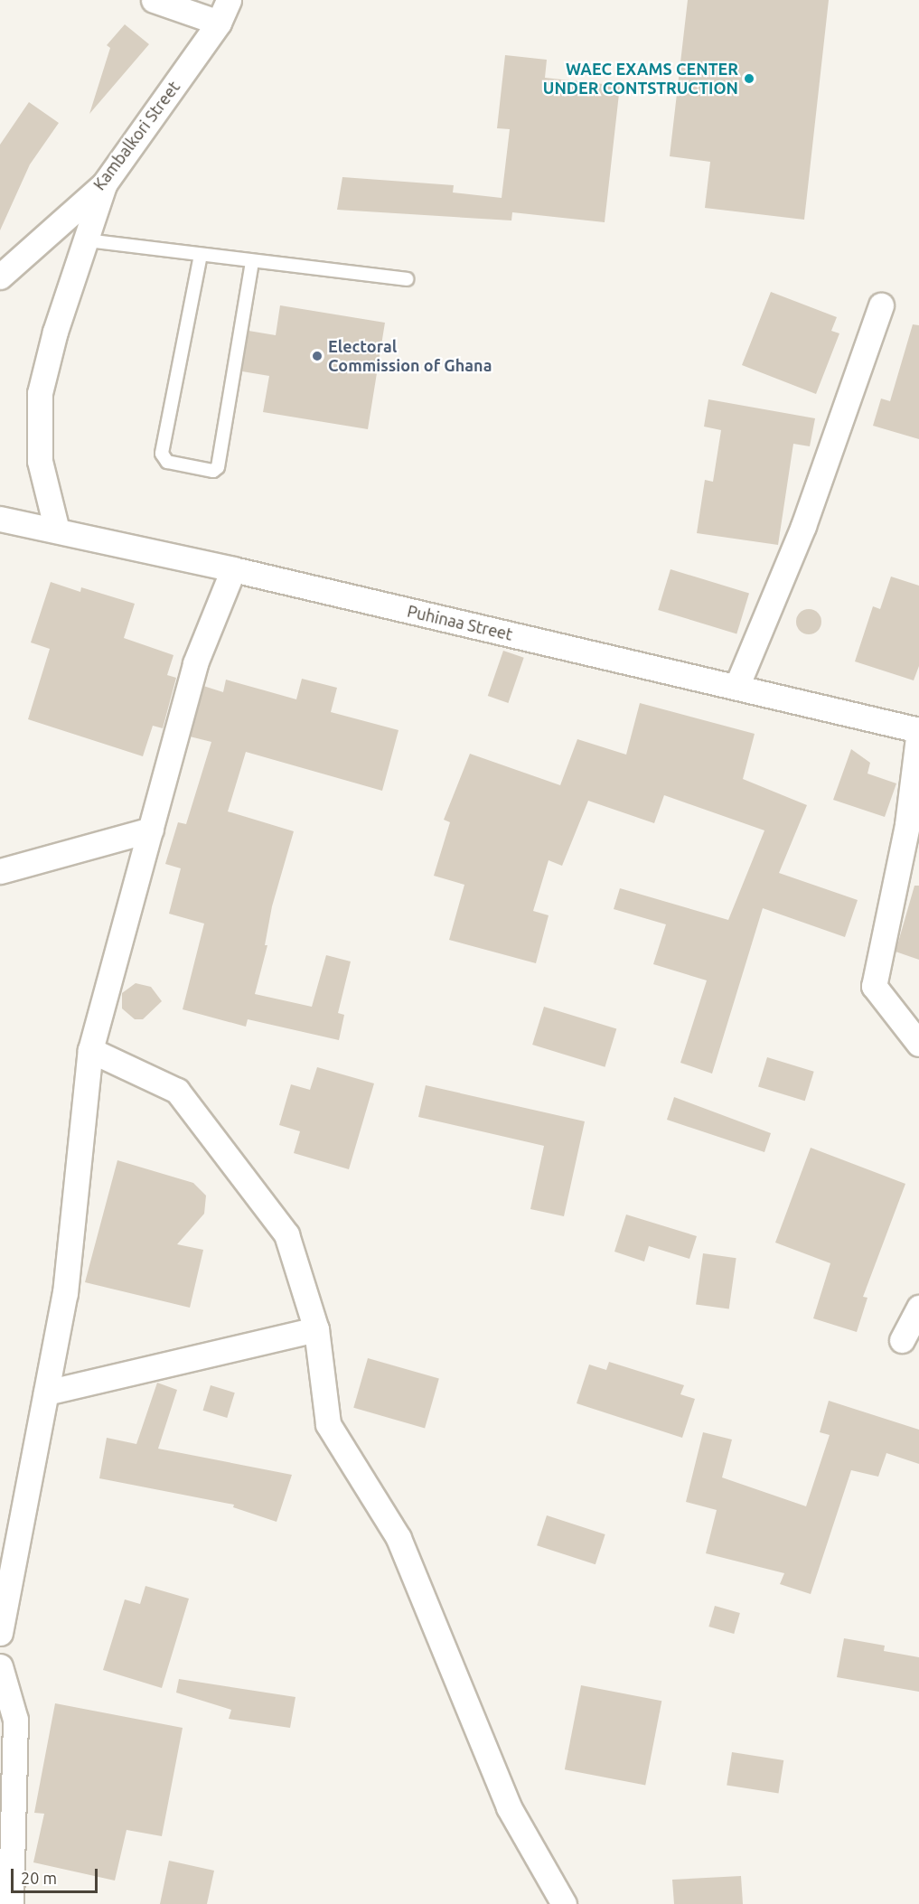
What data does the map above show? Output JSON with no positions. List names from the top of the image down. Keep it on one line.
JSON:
{"streets":{"street":["Kambalkori Street","Puhinaa Street"]},"places":["WAEC EXAMS CENTER UNDER CONTSTRUCTION","Electoral Commission of Ghana"],"scale_bar":"20 m"}
